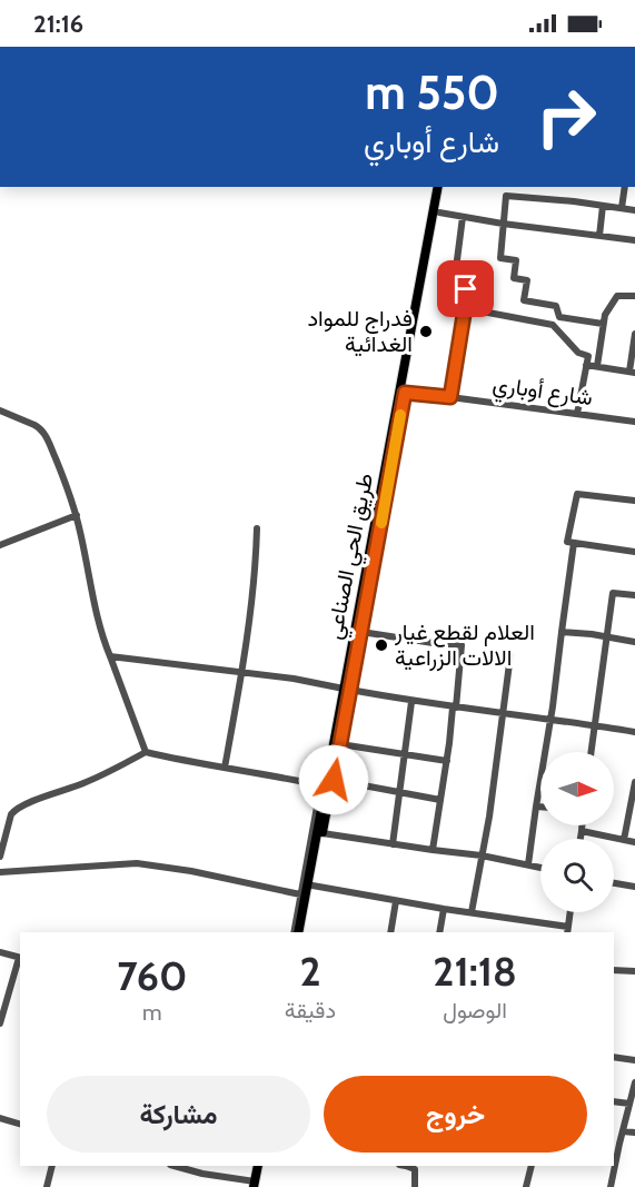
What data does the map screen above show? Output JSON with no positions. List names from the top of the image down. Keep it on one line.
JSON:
{"streets":{"highway":["طريق الحي الصناعي"],"street":["شارع أوباري"]},"places":["فدراج للمواد الغدائية","العلام لقطع غيار الالات الزراعية"],"north":"right","page":{"status":"21:16","turn":["550 m","شارع أوباري"],"eta":["21:18","الوصول","2","دقيقة","760","m"],"buttons":["خروج","مشاركة"]}}
